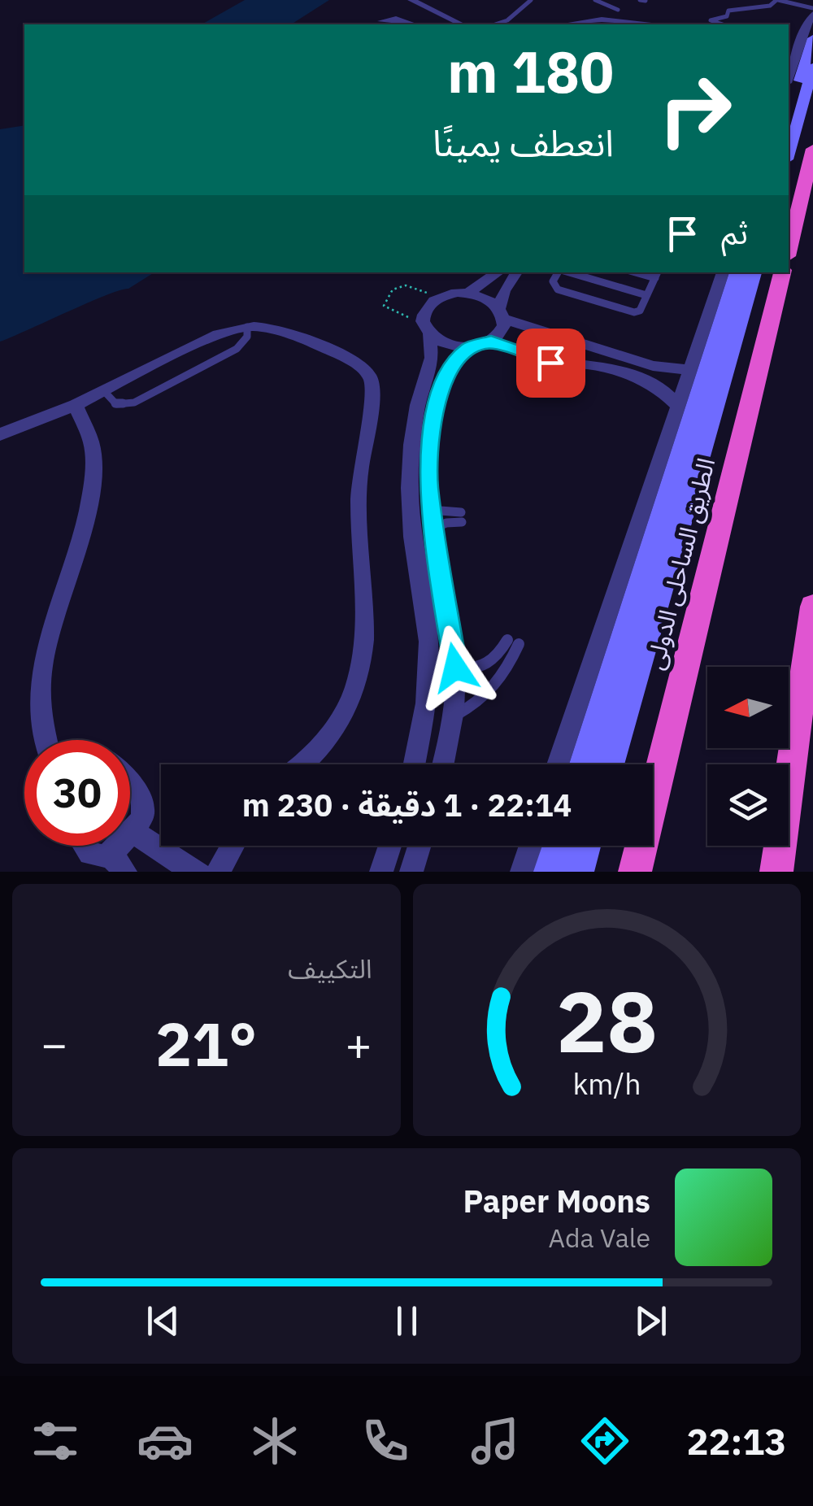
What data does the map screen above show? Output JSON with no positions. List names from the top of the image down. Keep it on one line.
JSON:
{"streets":{"highway":["الطريق الساحلى الدولى"]},"north":"left","page":{"turn":["180 m","انعطف يمينًا"],"then":"ثم","limit":"30","trip":"22:14 · 1 دقيقة · 230 m","tile":"التكييف","heat":["−","21°","+"],"song":["Paper Moons","Ada Vale"],"tabs":"22:13","gauge":["28","km/h"]}}
